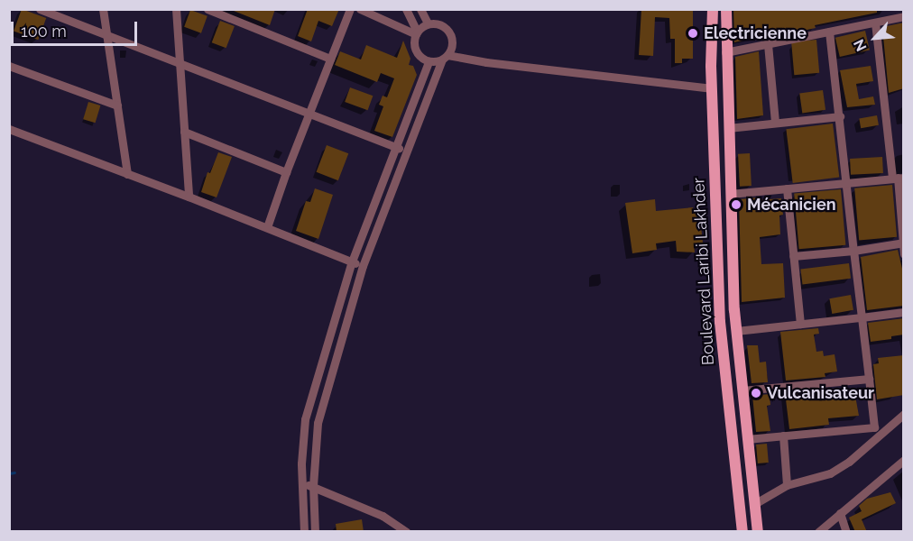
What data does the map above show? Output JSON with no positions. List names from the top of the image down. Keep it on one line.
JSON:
{"streets":{"main road":["Boulevard Laribi Lakhder"]},"places":["Electricienne","Mécanicien","Vulcanisateur"],"scale_bar":"100 m","north":"bottom left"}
